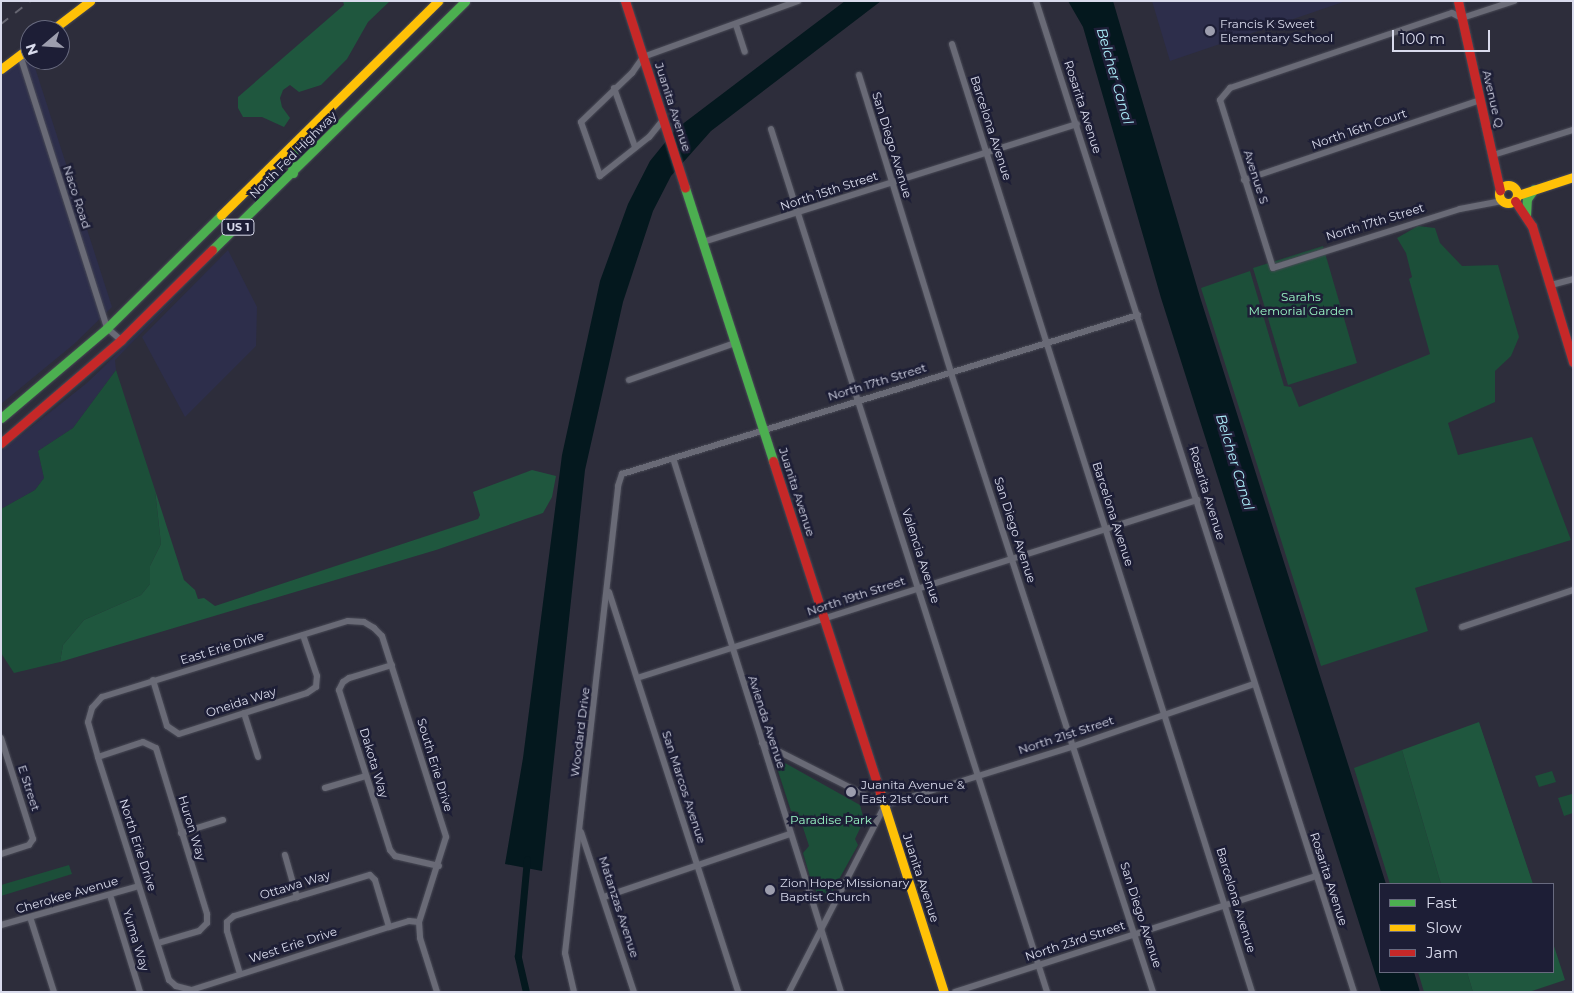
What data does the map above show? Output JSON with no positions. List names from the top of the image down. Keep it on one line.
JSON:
{"streets":{"street":["Avenue Q","Juanita Avenue","Rosarita Avenue","Barcelona Avenue","North 16th Court","San Diego Avenue","North Fed Highway","Avenue S","North 15th Street","Naco Road","North 17th Street","US 1","Valencia Avenue","North 19th Street","East Erie Drive","Oneida Way","Avienda Avenue","Woodard Drive","North 21st Street","Dakota Way","South Erie Drive","San Marcos Avenue","E Street","Huron Way","North Erie Drive","Ottawa Way","Cherokee Avenue","Matanzas Avenue","Yuma Way","North 23rd Street","West Erie Drive"]},"crossings":[["Avenue Q","North 16th Court"],["Avenue Q","Avenue S"],["Avenue Q","North 17th Street"],["Juanita Avenue","North 15th Street"],["Juanita Avenue","North 17th Street"],["Juanita Avenue","North 19th Street"],["Juanita Avenue","North 21st Street"],["Rosarita Avenue","North 15th Street"],["Rosarita Avenue","North 17th Street"],["Rosarita Avenue","North 19th Street"],["Rosarita Avenue","North 21st Street"],["Rosarita Avenue","North 23rd Street"],["Barcelona Avenue","North 15th Street"],["Barcelona Avenue","North 17th Street"],["Barcelona Avenue","North 19th Street"],["Barcelona Avenue","North 21st Street"],["Barcelona Avenue","North 23rd Street"],["North 16th Court","Avenue S"],["San Diego Avenue","North 15th Street"],["San Diego Avenue","North 17th Street"],["San Diego Avenue","North 19th Street"],["San Diego Avenue","North 21st Street"],["San Diego Avenue","North 23rd Street"],["North Fed Highway","Naco Road"],["Avenue S","North 17th Street"],["North 15th Street","Valencia Avenue"],["North 17th Street","Valencia Avenue"],["North 17th Street","Avienda Avenue"],["North 17th Street","Woodard Drive"],["Valencia Avenue","North 19th Street"],["Valencia Avenue","North 21st Street"],["Valencia Avenue","North 23rd Street"],["North 19th Street","Avienda Avenue"],["North 19th Street","San Marcos Avenue"],["East Erie Drive","Oneida Way"],["East Erie Drive","South Erie Drive"],["East Erie Drive","North Erie Drive"],["Woodard Drive","San Marcos Avenue"],["Woodard Drive","Matanzas Avenue"],["Dakota Way","South Erie Drive"],["South Erie Drive","West Erie Drive"],["Huron Way","North Erie Drive"],["North Erie Drive","Cherokee Avenue"],["North Erie Drive","West Erie Drive"],["Ottawa Way","West Erie Drive"],["Cherokee Avenue","Yuma Way"]],"water":["Belcher Canal"],"parks":["Sarahs Memorial Garden","Paradise Park"],"places":["Francis K Sweet Elementary School","Juanita Avenue & East 21st Court","Zion Hope Missionary Baptist Church"],"legend":["Fast","Slow","Jam"],"scale_bar":"100 m","north":"left"}
